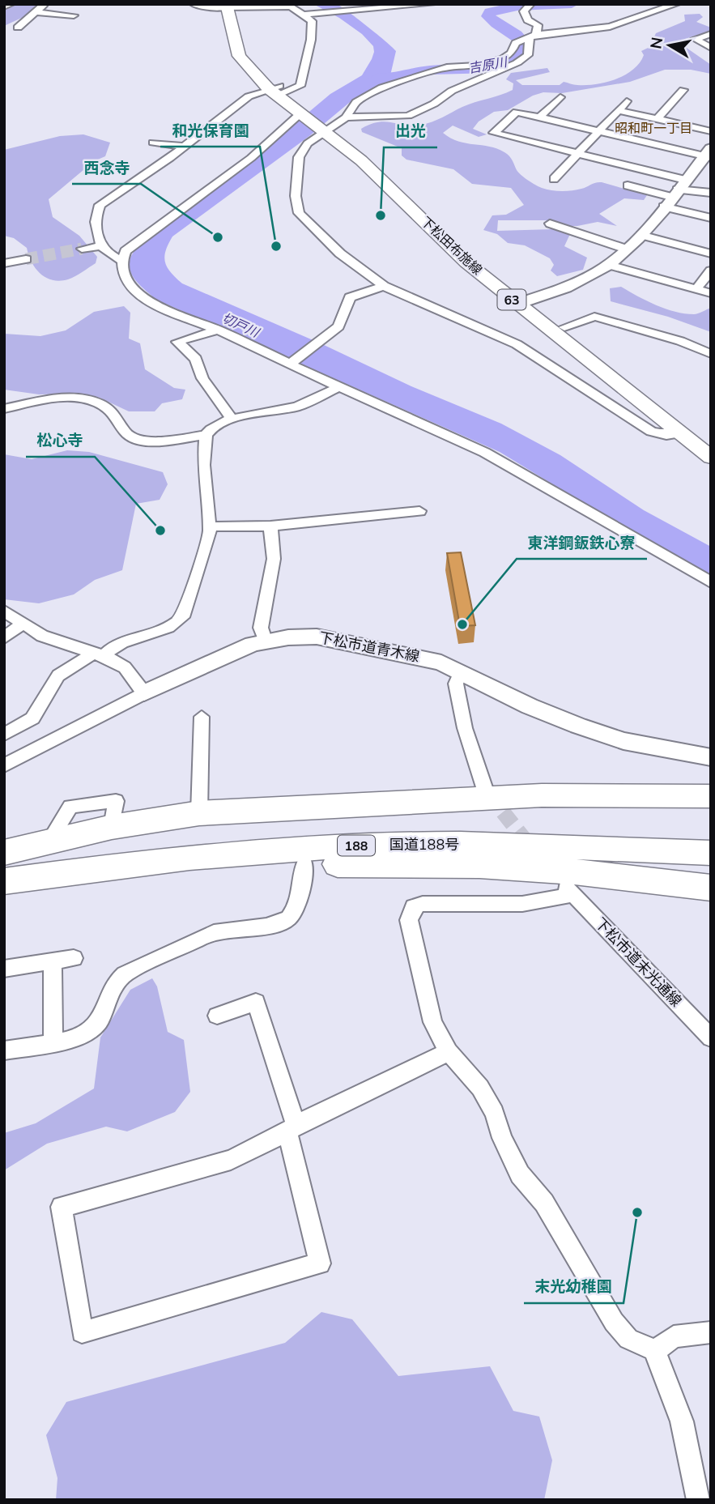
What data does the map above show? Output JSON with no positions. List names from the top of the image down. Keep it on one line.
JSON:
{"streets":{"highway":["国道188号","188"],"main road":["下松田布施線","63"],"street":["下松市道青木線","下松市道末光通線"]},"districts":["昭和町一丁目"],"water":["吉原川","切戸川"],"places":["出光","西念寺","和光保育園","松心寺","東洋鋼鈑鉄心寮","末光幼稚園"],"north":"left"}
